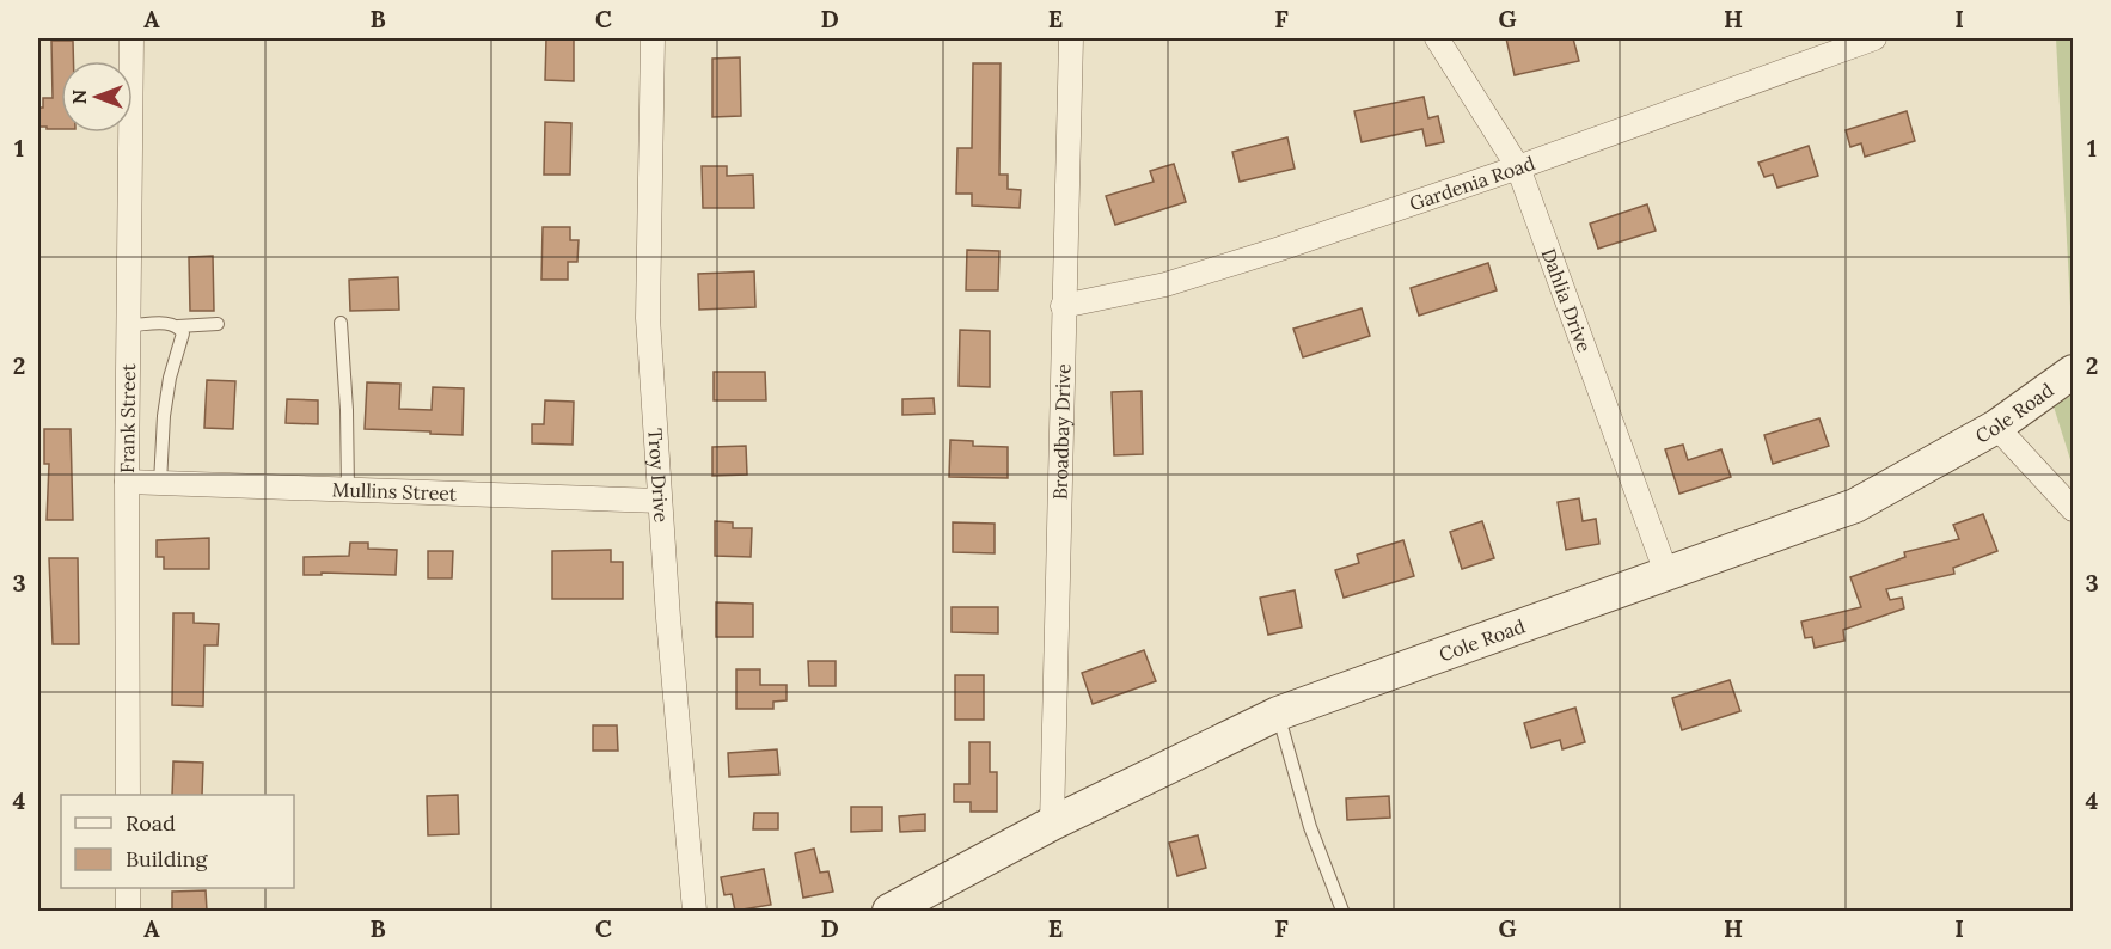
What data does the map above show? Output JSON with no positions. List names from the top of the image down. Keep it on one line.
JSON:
{"streets":{"street":["Gardenia Road","Dahlia Drive","Cole Road","Frank Street","Broadbay Drive","Troy Drive","Mullins Street"]},"crossings":[["Gardenia Road","Dahlia Drive"],["Gardenia Road","Broadbay Drive"],["Dahlia Drive","Cole Road"],["Cole Road","Broadbay Drive"],["Frank Street","Mullins Street"],["Troy Drive","Mullins Street"]],"legend":["Road","Building"],"north":"left","grid":{"columns":["A","B","C","D","E","F","G","H","I"],"rows":["1","2","3","4"]}}
